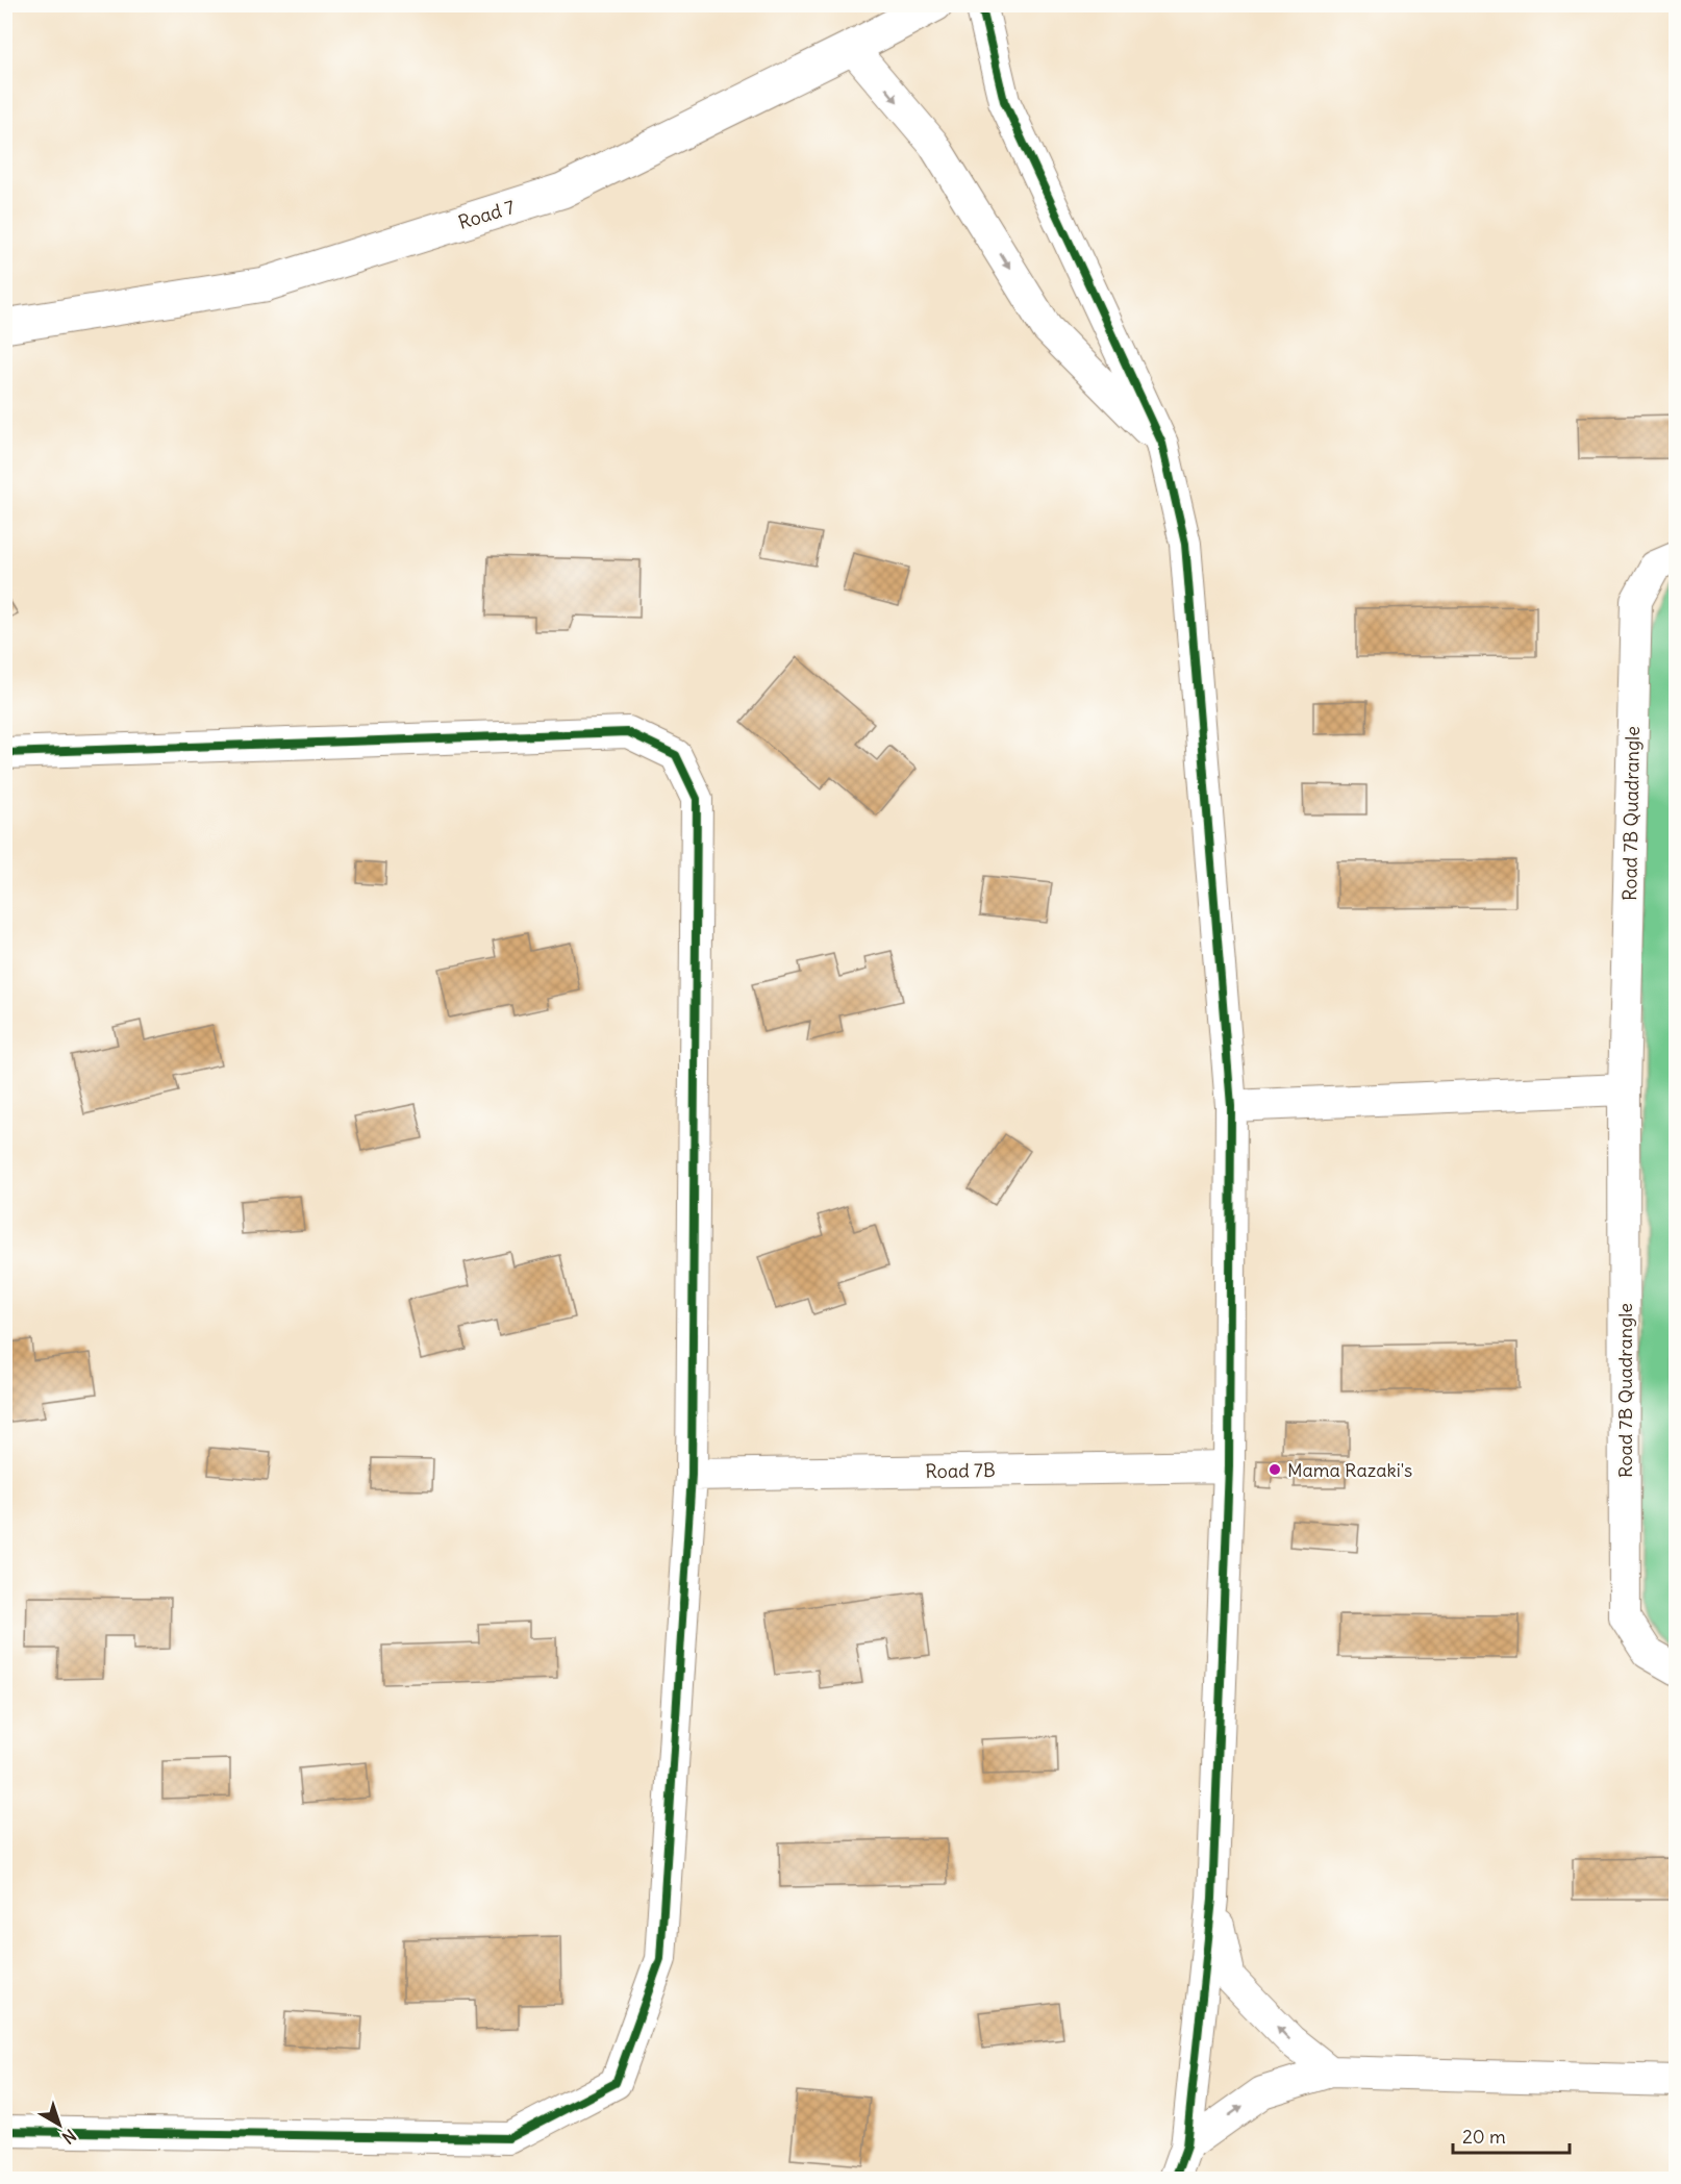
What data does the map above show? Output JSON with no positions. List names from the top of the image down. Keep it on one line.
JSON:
{"streets":{"street":["Road 7","Road 7B Quadrangle","Road 7B"]},"places":["Mama Razaki's"],"scale_bar":"20 m","north":"bottom right"}
